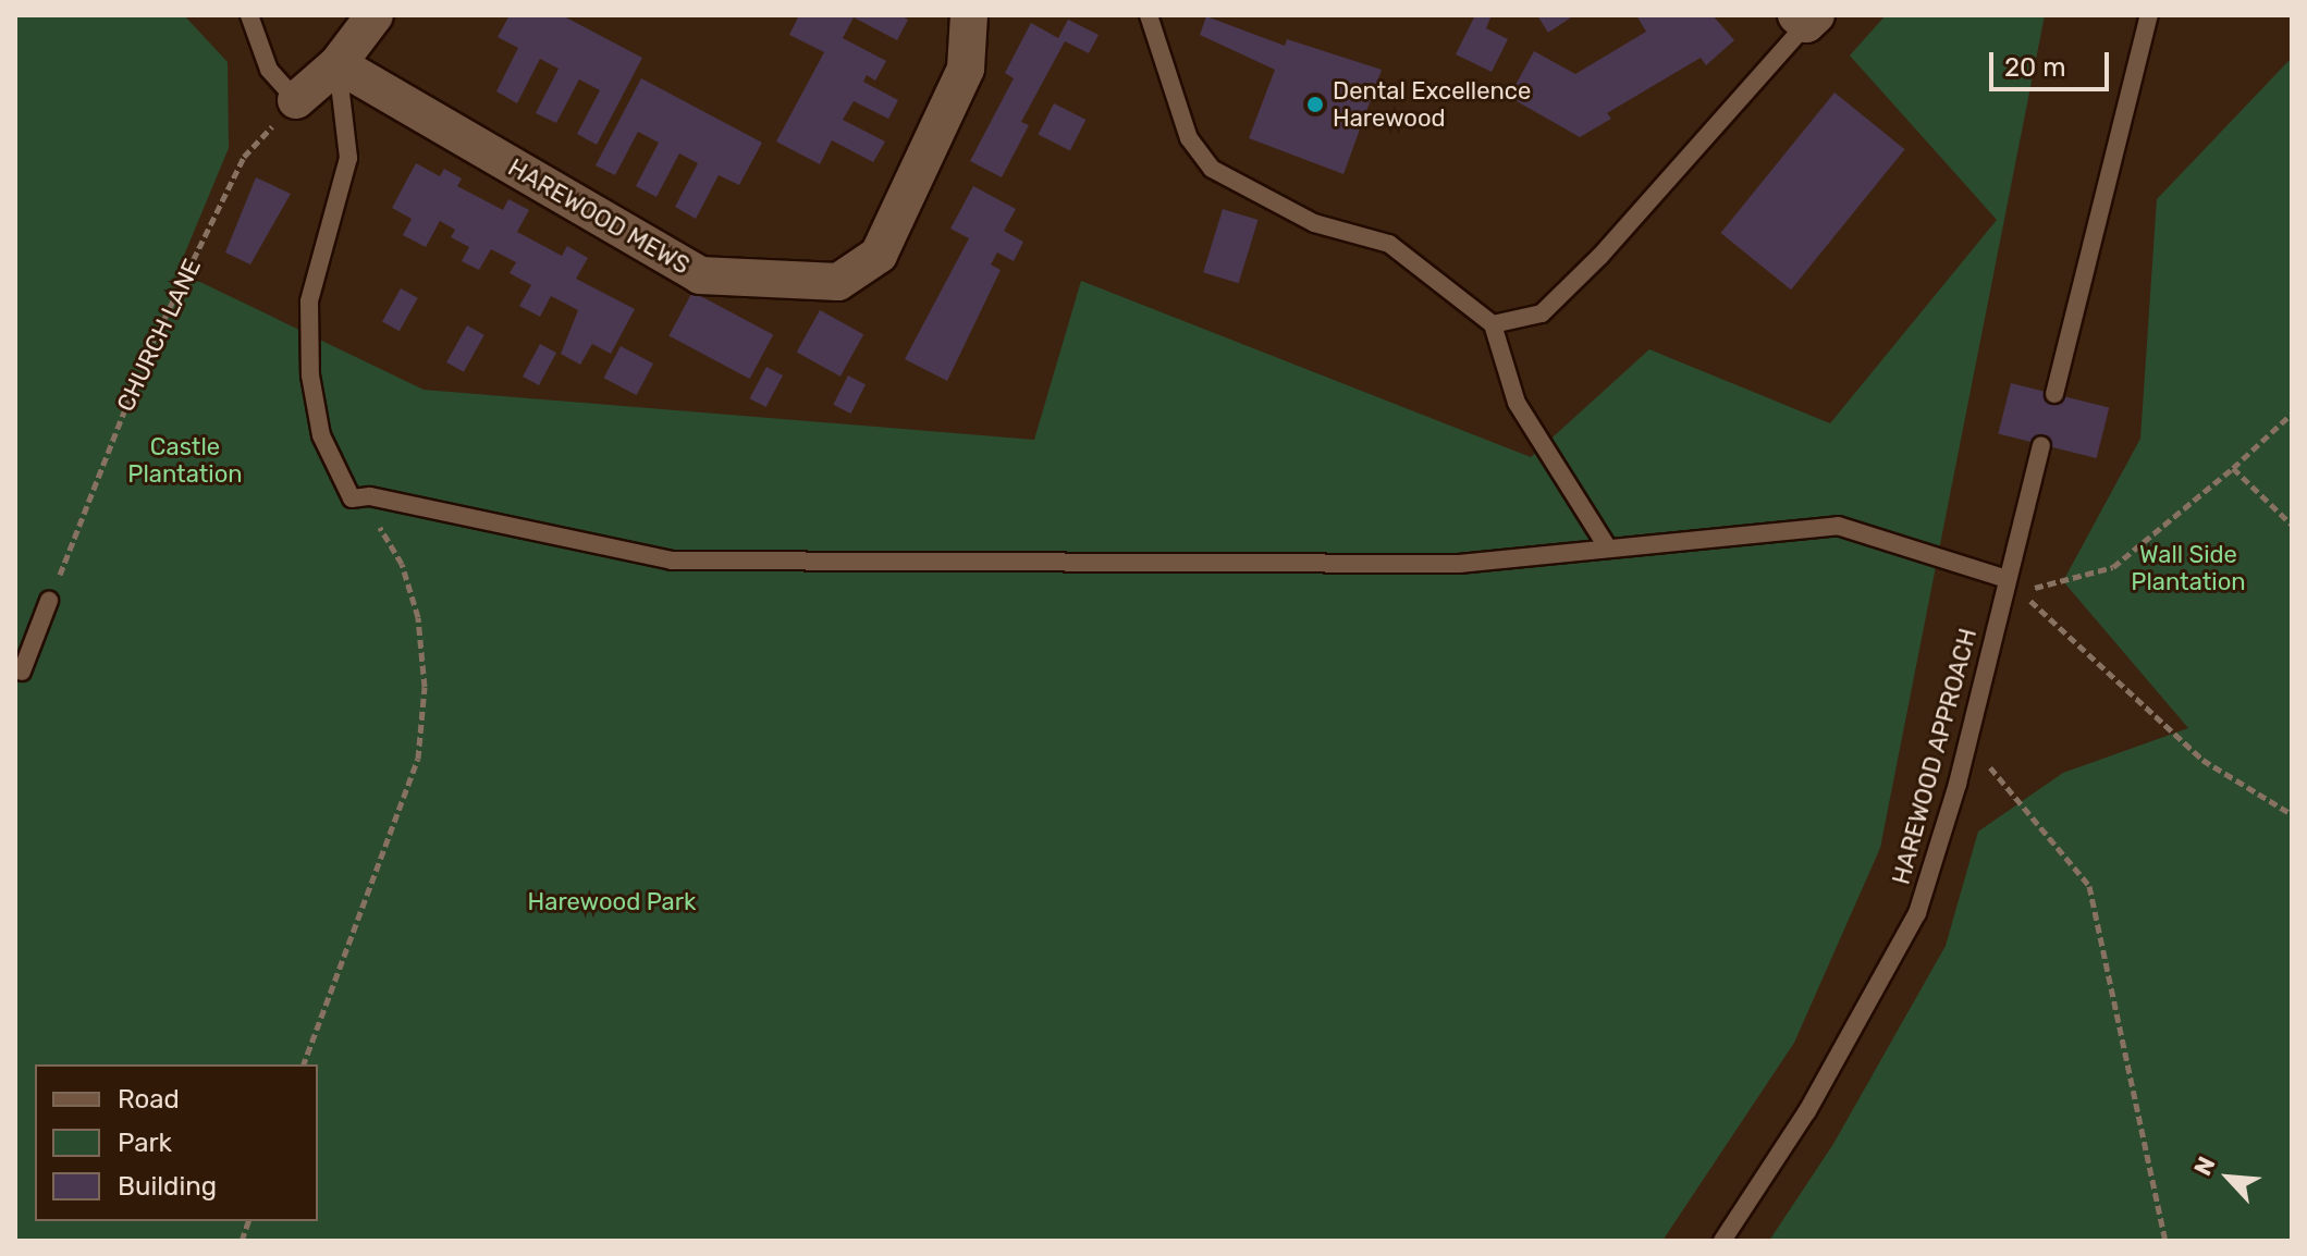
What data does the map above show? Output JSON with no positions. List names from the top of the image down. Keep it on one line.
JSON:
{"streets":{"street":["HAREWOOD MEWS"],"lane":["HAREWOOD APPROACH"],"path":["CHURCH LANE"]},"parks":["Castle Plantation","Wall Side Plantation","Harewood Park"],"places":["Dental Excellence Harewood"],"legend":["Road","Park","Building"],"scale_bar":"20 m","north":"top left"}
